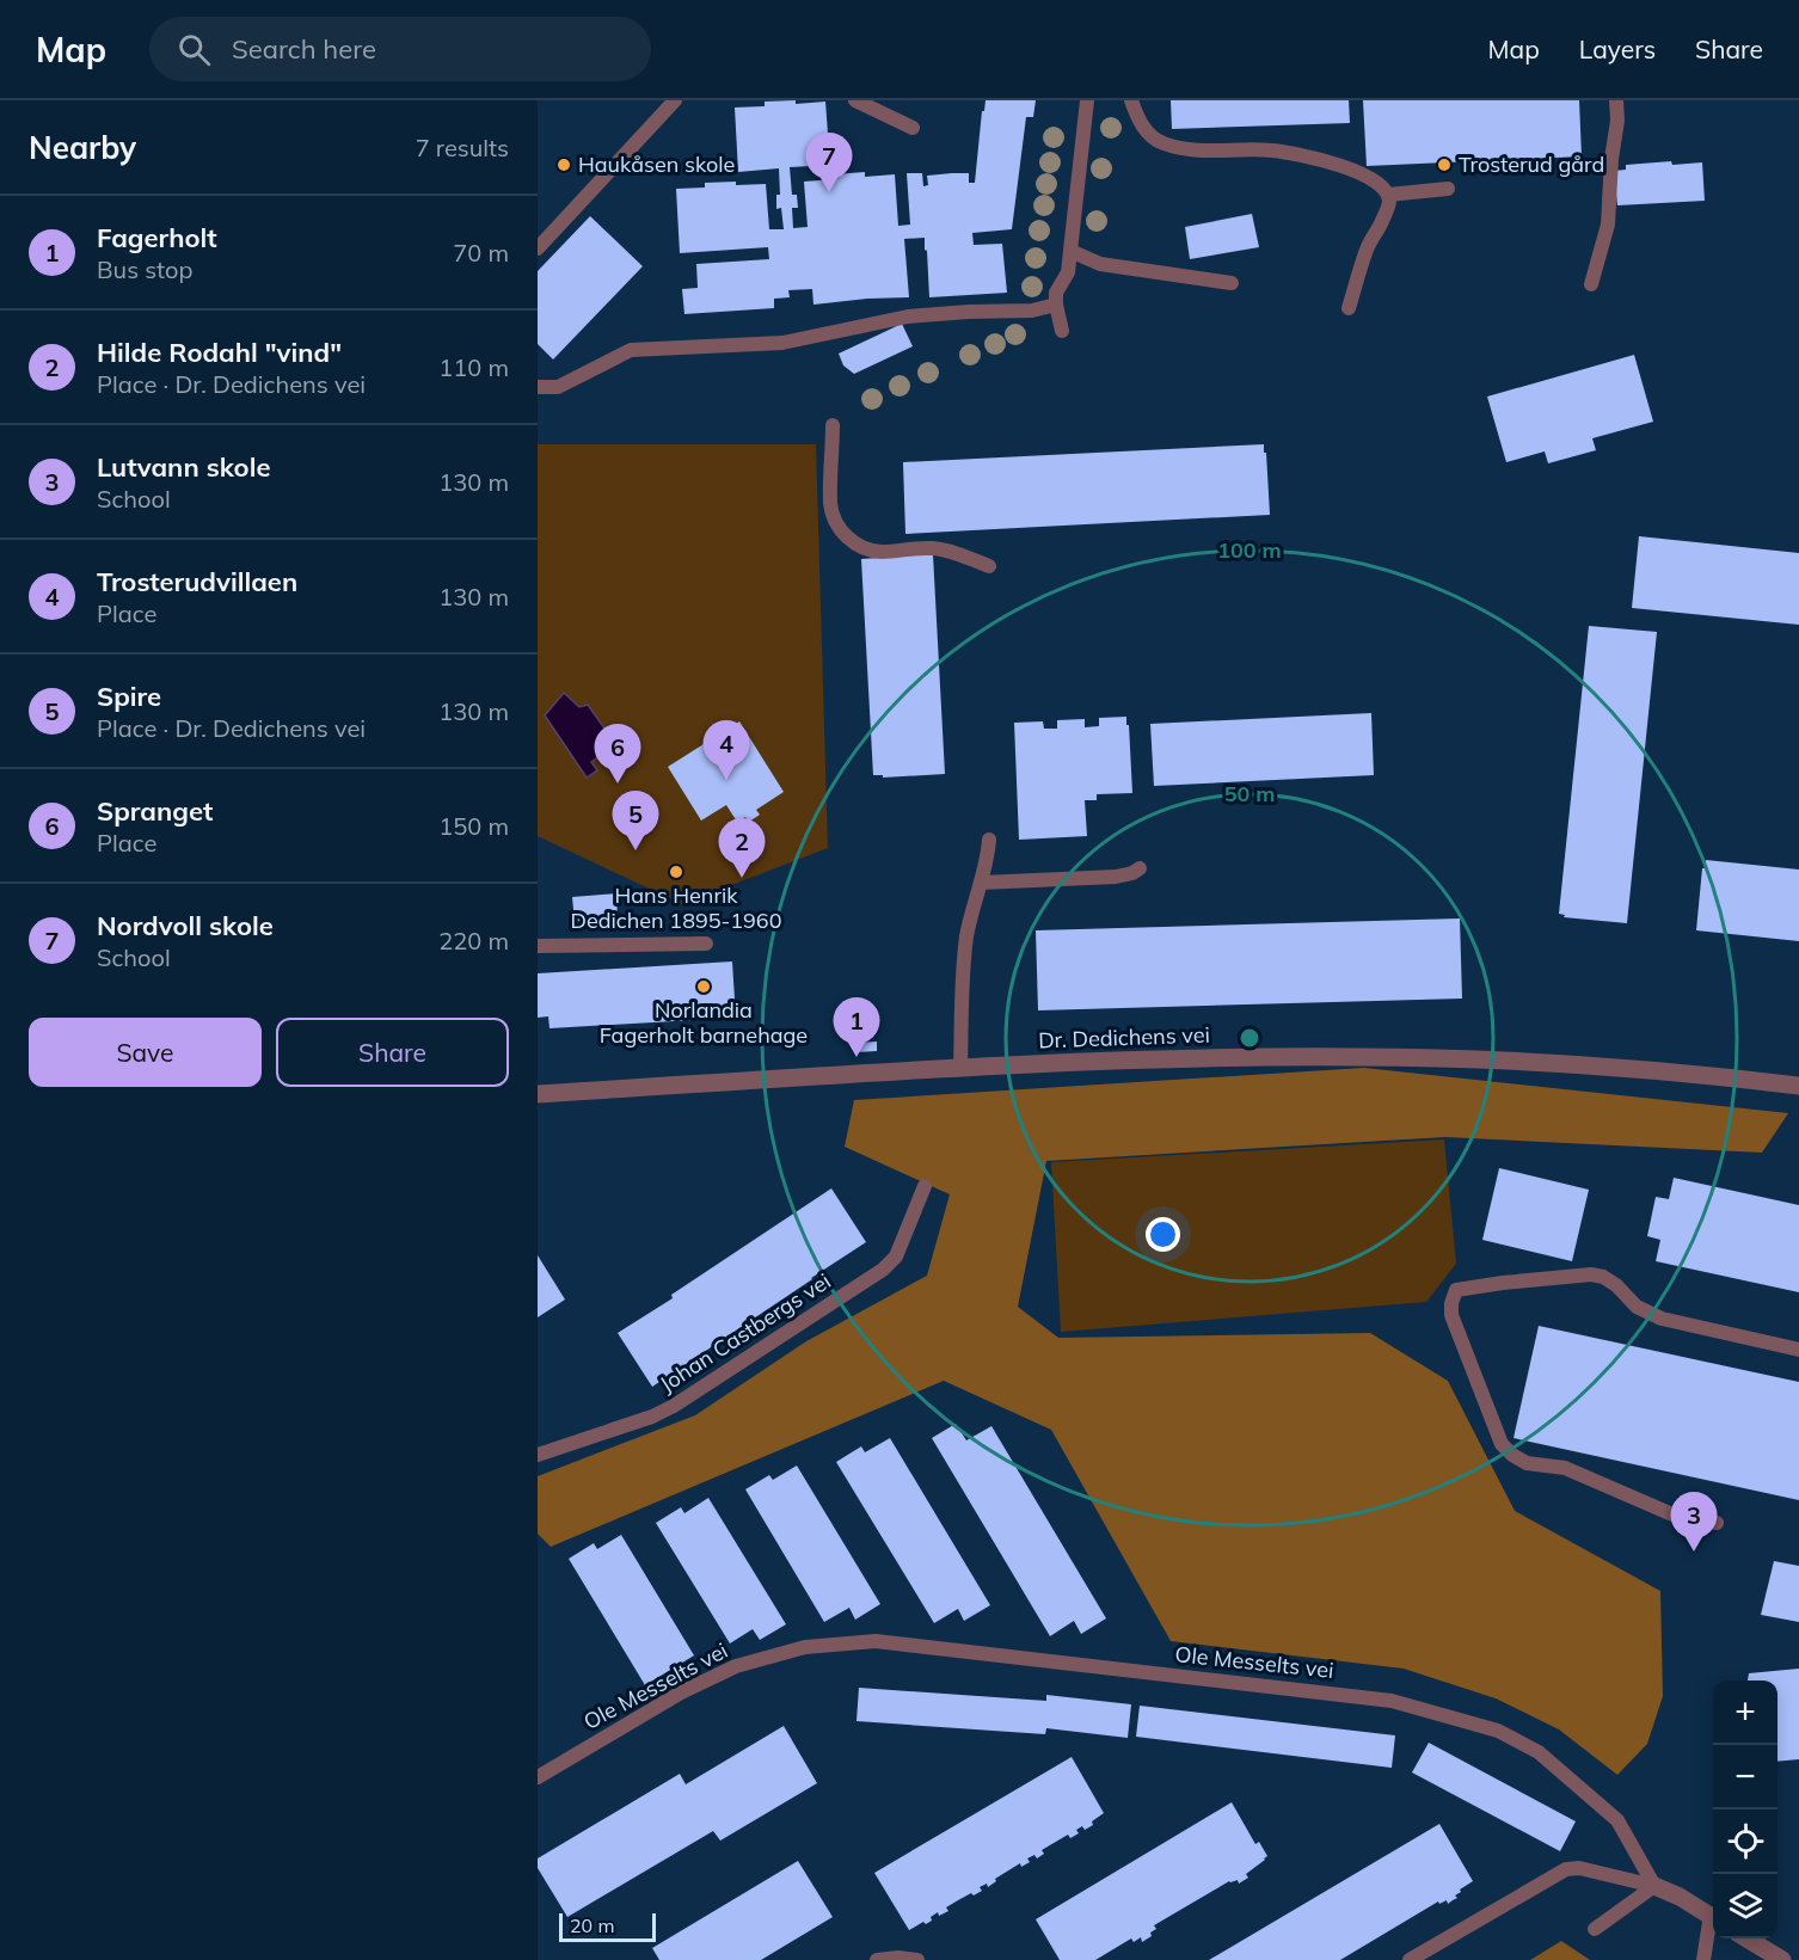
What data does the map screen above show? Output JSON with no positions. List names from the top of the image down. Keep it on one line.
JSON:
{"streets":{"street":["Dr. Dedichens vei"],"lane":["Johan Castbergs vei","Ole Messelts vei"]},"places":["Haukåsen skole","Trosterud gård","Hans Henrik Dedichen 1895-1960","Norlandia Fagerholt barnehage"],"scale_bar":"20 m","page":{"header":"Map","search":"Search here","nav":["Map","Layers","Share"],"heading":["Nearby","7 results"],"pins":["7","4","6","5","2","1","3"],"list":[{"mark":"1","name":"Fagerholt","note":"Bus stop","value":"70 m"},{"mark":"2","name":"Hilde Rodahl \"vind\"","note":"Place · Dr. Dedichens vei","value":"110 m"},{"mark":"3","name":"Lutvann skole","note":"School","value":"130 m"},{"mark":"4","name":"Trosterudvillaen","note":"Place","value":"130 m"},{"mark":"5","name":"Spire","note":"Place · Dr. Dedichens vei","value":"130 m"},{"mark":"6","name":"Spranget","note":"Place","value":"150 m"},{"mark":"7","name":"Nordvoll skole","note":"School","value":"220 m"}],"buttons":["Save","Share"],"map_buttons":["+","−"],"scale":"20 m"},"rings":["100 m","50 m"]}
